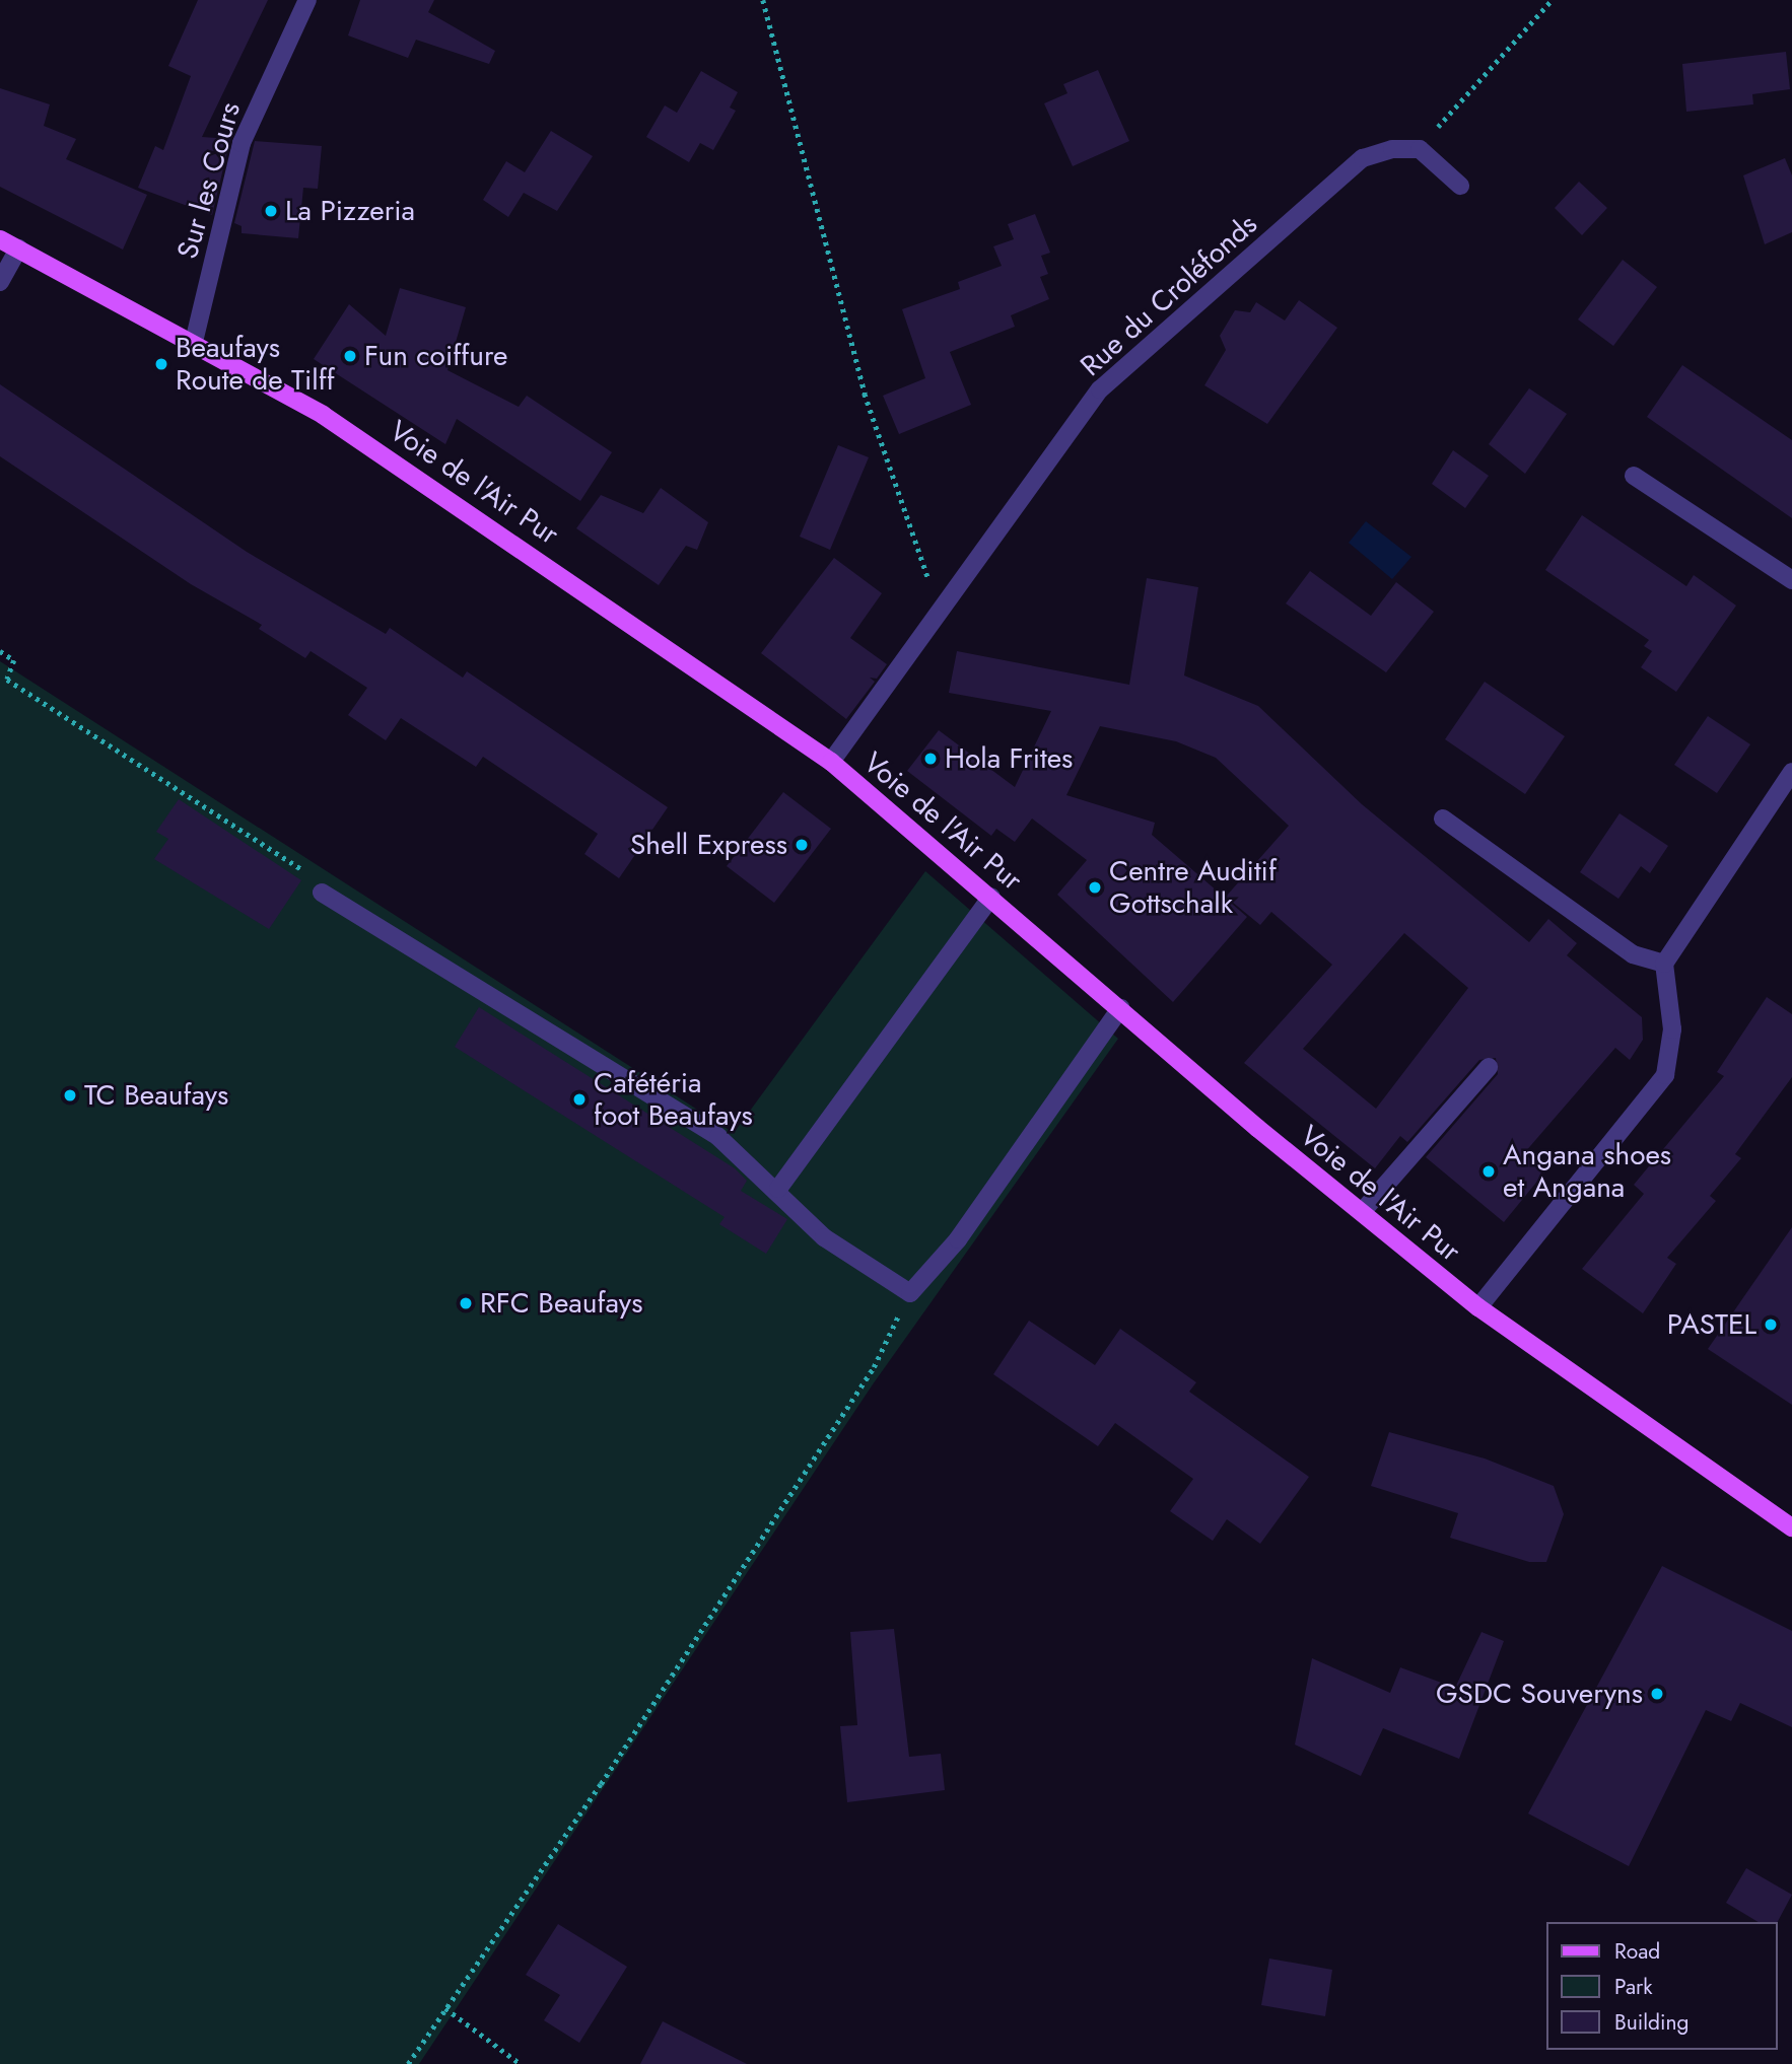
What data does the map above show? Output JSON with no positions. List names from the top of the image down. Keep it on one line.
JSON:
{"streets":{"main road":["Voie de l'Air Pur"],"street":["Sur les Cours","Rue du Croléfonds"]},"crossings":[["Sur les Cours","Voie de l'Air Pur"],["Rue du Croléfonds","Voie de l'Air Pur"]],"places":["La Pizzeria","Fun coiffure","Beaufays Route de Tilff","Hola Frites","Shell Express","Centre Auditif Gottschalk","TC Beaufays","Cafétéria foot Beaufays","Angana shoes et Angana","RFC Beaufays","PASTEL","GSDC Souveryns"],"legend":["Road","Park","Building"]}
